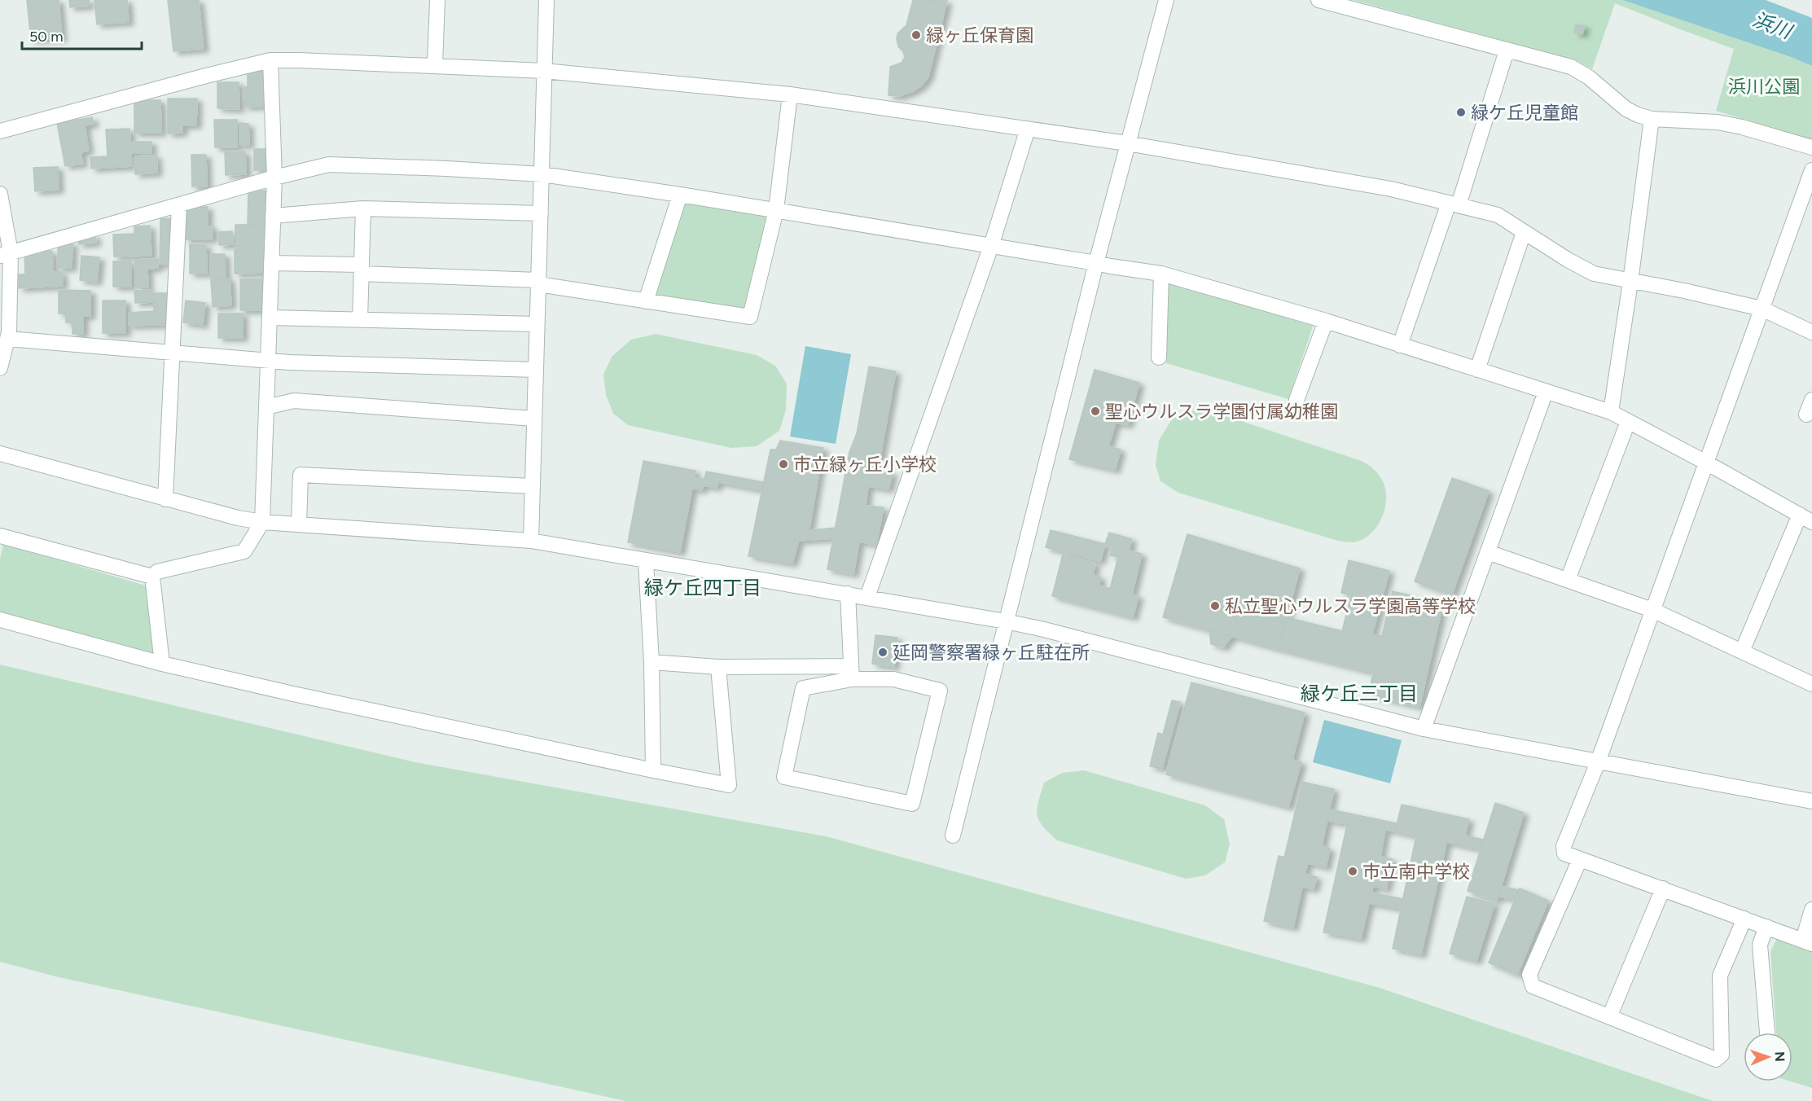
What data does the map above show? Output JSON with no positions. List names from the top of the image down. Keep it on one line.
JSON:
{"districts":["緑ケ丘四丁目","緑ケ丘三丁目"],"water":["浜川"],"parks":["浜川公園"],"places":["緑ヶ丘保育園","緑ケ丘児童館","聖心ウルスラ学園付属幼稚園","市立緑ヶ丘小学校","私立聖心ウルスラ学園高等学校","延岡警察署緑ヶ丘駐在所","市立南中学校"],"scale_bar":"50 m","north":"right"}
